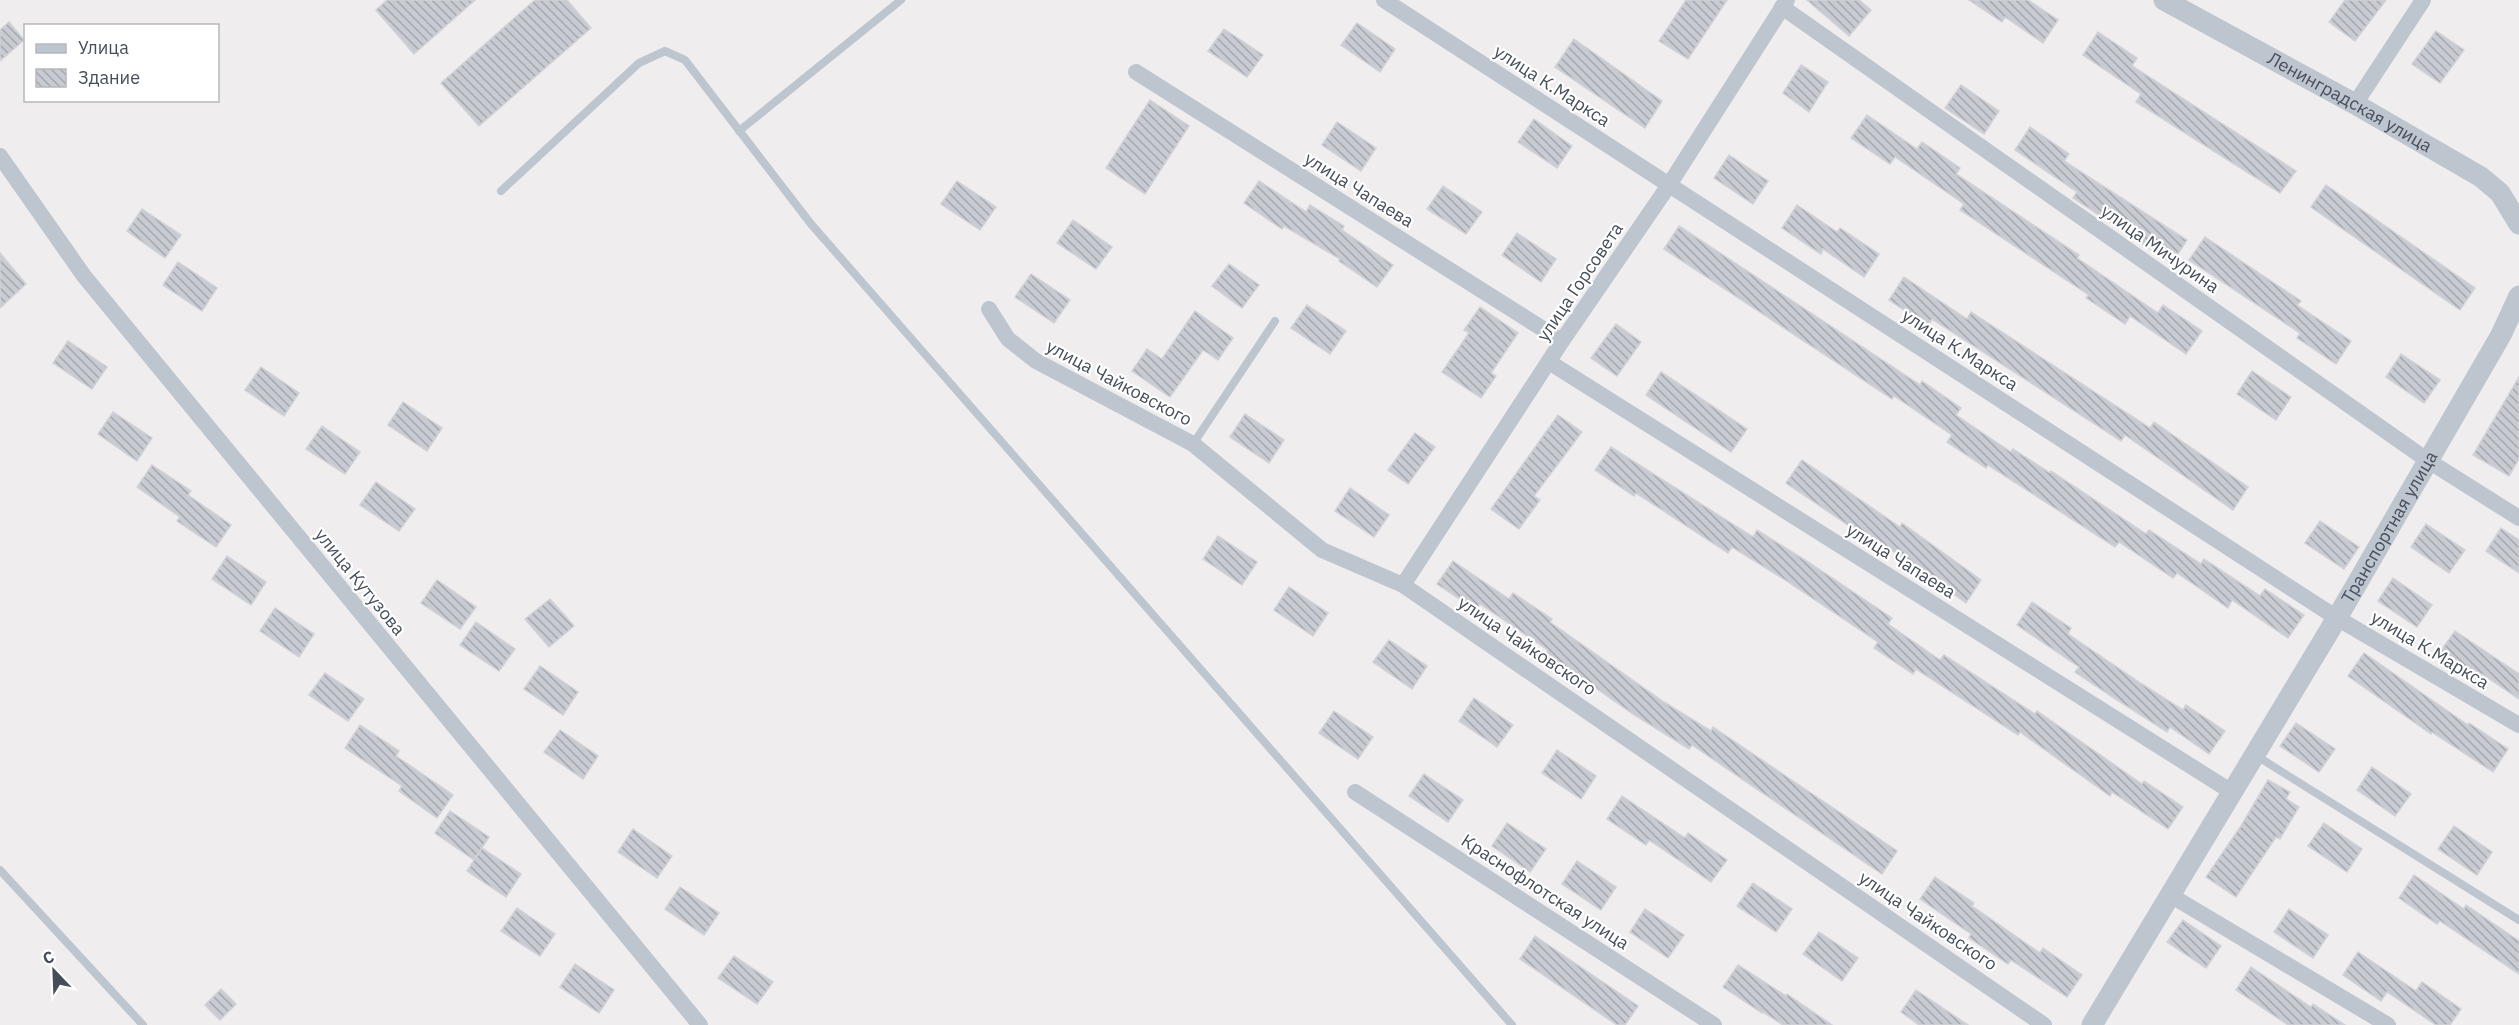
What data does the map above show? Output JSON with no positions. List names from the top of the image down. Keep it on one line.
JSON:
{"streets":{"street":["улица К.Маркса","Ленинградская улица","улица Чапаева","улица Мичурина","улица Горсовета","улица Чайковского","Транспортная улица","улица Кутузова","Краснофлотская улица"]},"crossings":[["улица К.Маркса","улица Горсовета"],["улица К.Маркса","Транспортная улица"],["улица Чапаева","улица Горсовета"],["улица Чапаева","Транспортная улица"],["улица Мичурина","улица Горсовета"],["улица Мичурина","Транспортная улица"],["улица Горсовета","улица Чайковского"]],"legend":["Улица","Здание"],"north":"top left"}
